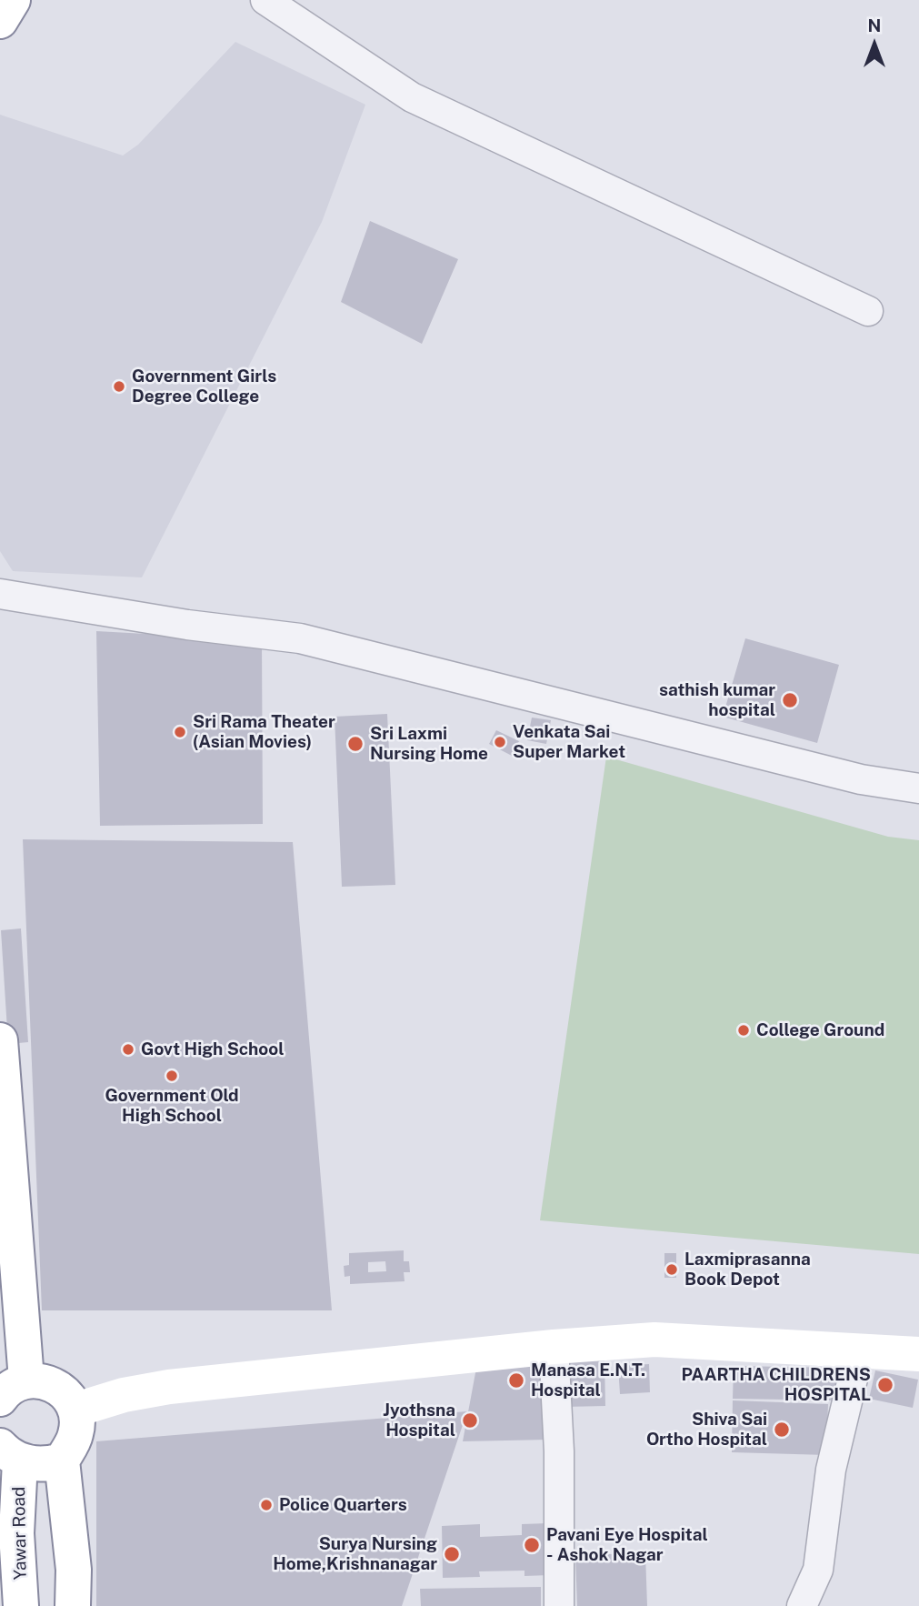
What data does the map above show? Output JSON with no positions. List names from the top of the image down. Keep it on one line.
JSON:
{"streets":{"main road":["Yawar Road"]},"places":["Government Girls Degree College","sathish kumar hospital","Sri Rama Theater (Asian Movies)","Venkata Sai Super Market","Sri Laxmi Nursing Home","College Ground","Govt High School","Government Old High School","Laxmiprasanna Book Depot","Manasa E.N.T. Hospital","PAARTHA CHILDRENS HOSPITAL","Jyothsna Hospital","Shiva Sai Ortho Hospital","Police Quarters","Pavani Eye Hospital - Ashok Nagar","Surya Nursing Home,Krishnanagar"],"north":"top"}
